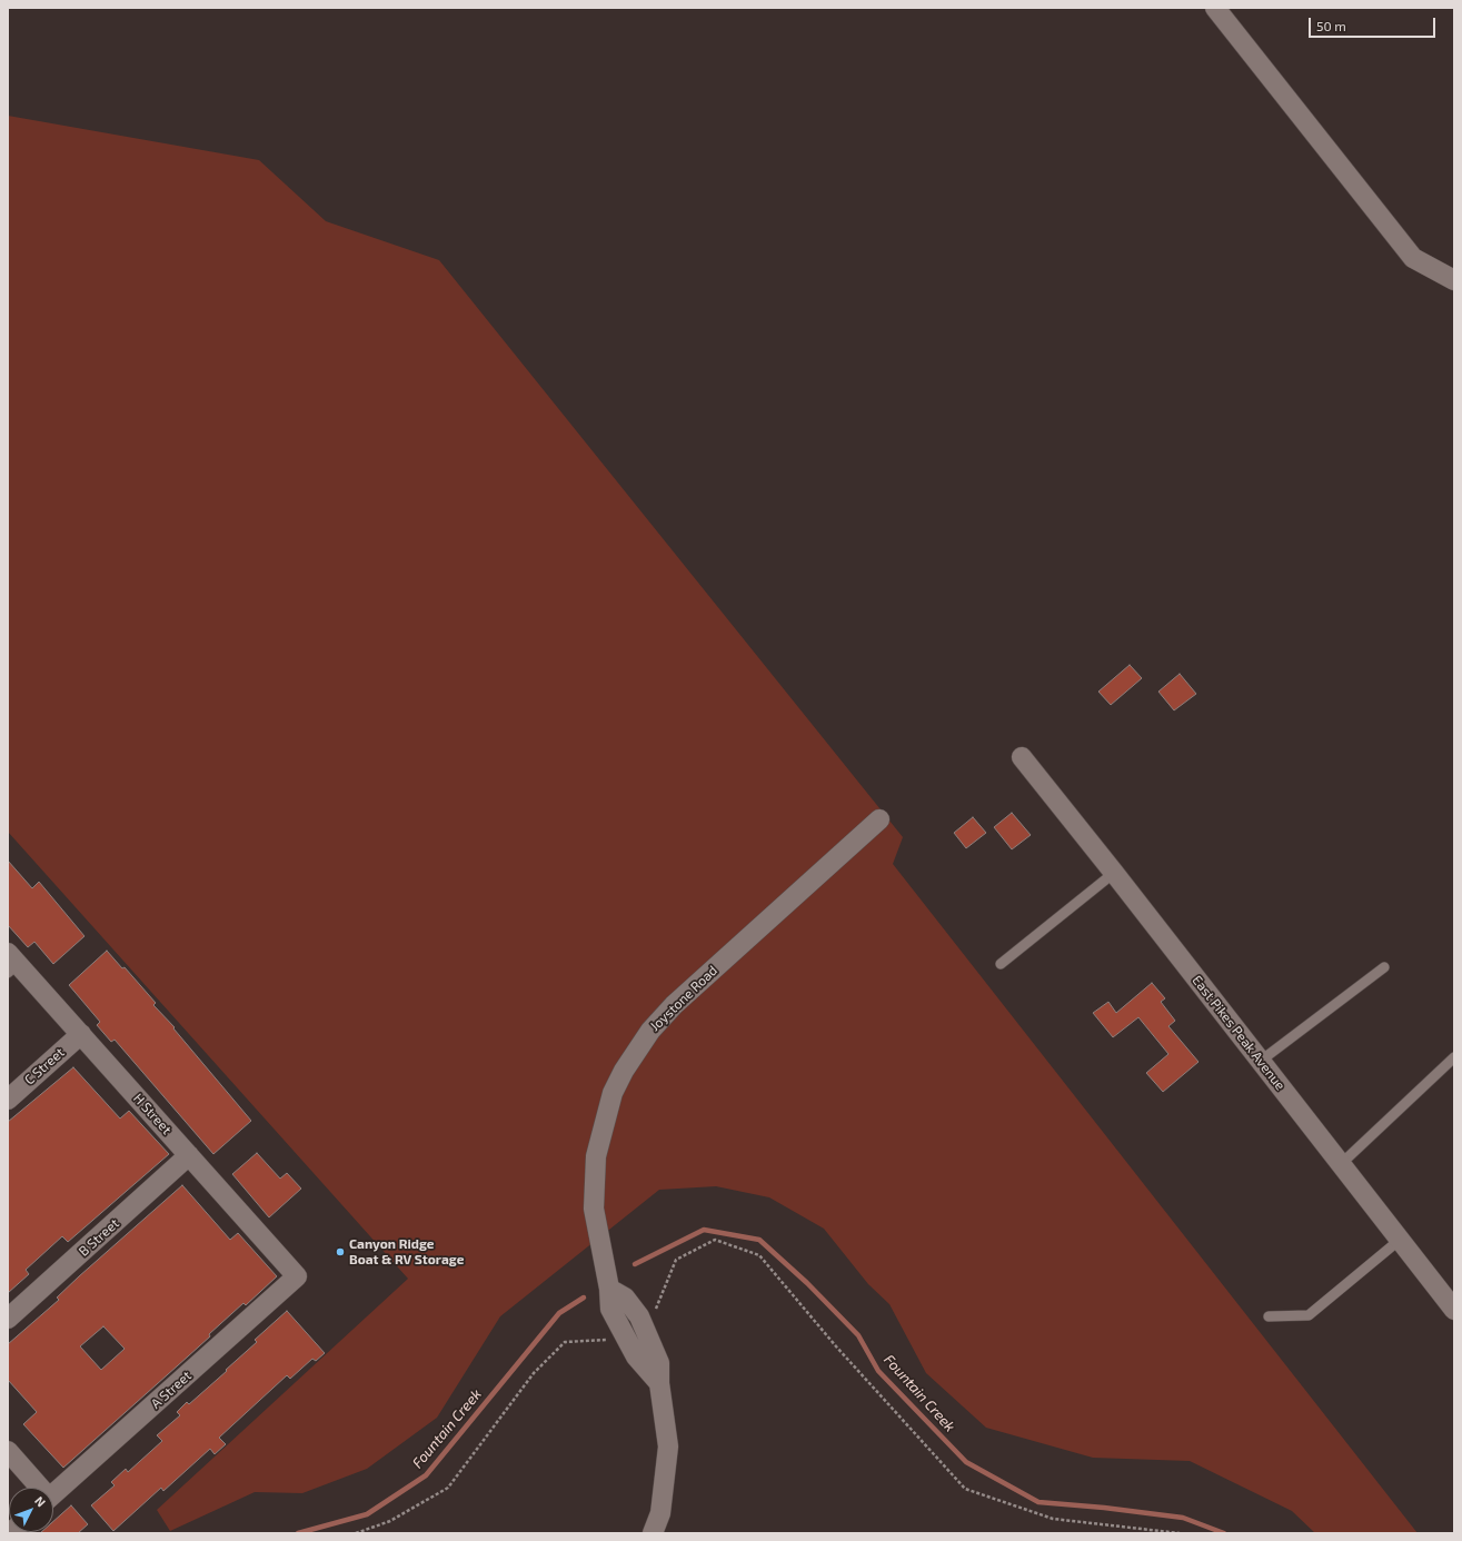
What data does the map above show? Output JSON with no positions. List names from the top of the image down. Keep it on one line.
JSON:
{"streets":{"street":["Joystone Road","East Pikes Peak Avenue","C Street","H Street","B Street","A Street"]},"crossings":[["C Street","H Street"],["H Street","B Street"],["H Street","A Street"]],"water":["Fountain Creek"],"places":["Canyon Ridge Boat & RV Storage"],"scale_bar":"50 m","north":"top right"}
